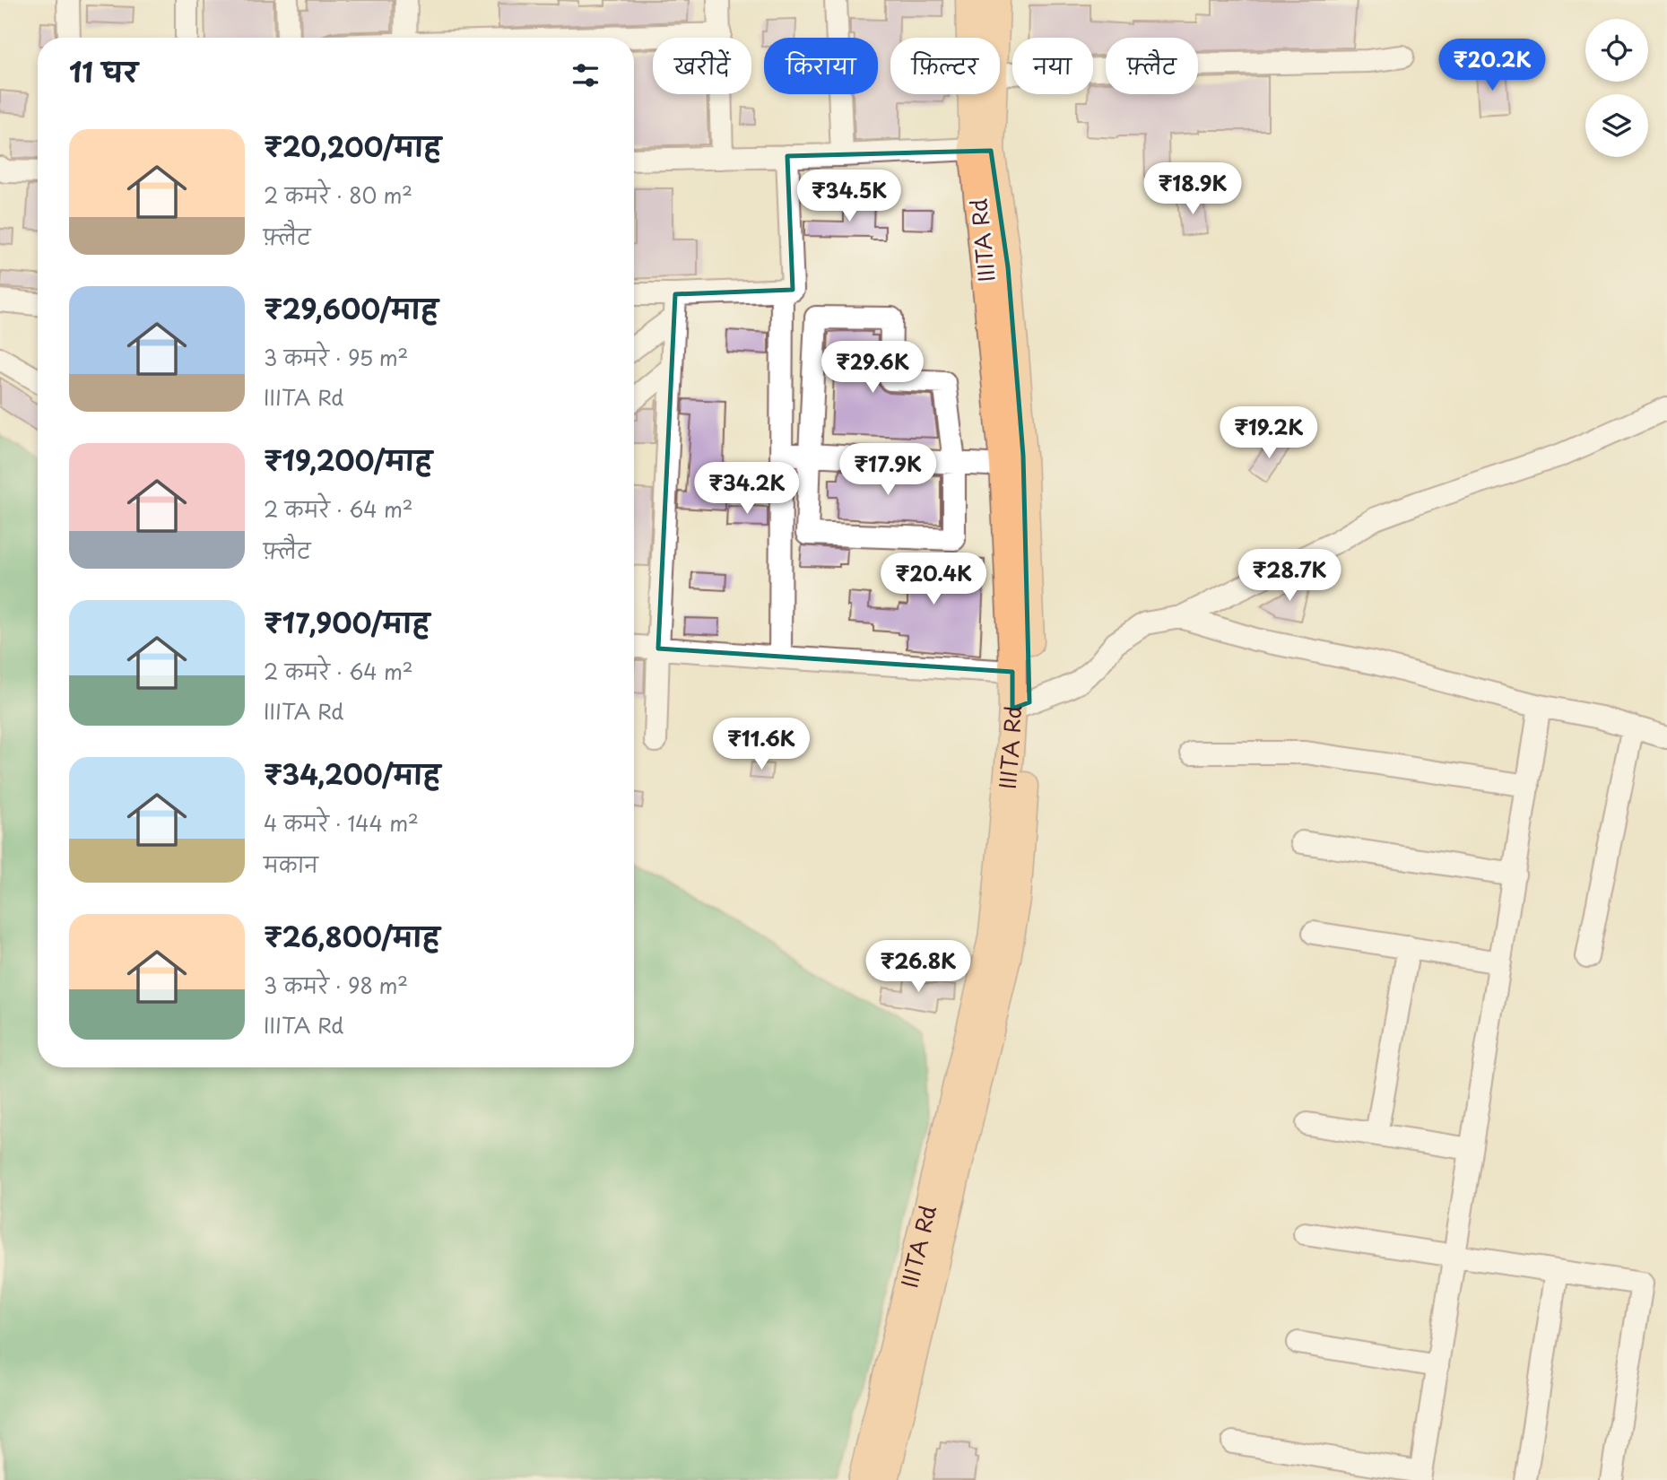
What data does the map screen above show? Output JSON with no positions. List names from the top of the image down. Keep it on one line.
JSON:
{"streets":{"main road":["IIITA Rd"]},"page":{"chip":["खरीदें","किराया","फ़िल्टर","नया","फ़्लैट"],"heading":"11 घर","price":["₹20.2K","₹18.9K","₹34.5K","₹29.6K","₹19.2K","₹17.9K","₹34.2K","₹28.7K","₹20.4K","₹11.6K","₹26.8K"],"list":[{"name":"₹20,200/माह","note":"2 कमरे · 80 m² · फ़्लैट"},{"name":"₹29,600/माह","note":"3 कमरे · 95 m² · IIITA Rd"},{"name":"₹19,200/माह","note":"2 कमरे · 64 m² · फ़्लैट"},{"name":"₹17,900/माह","note":"2 कमरे · 64 m² · IIITA Rd"},{"name":"₹34,200/माह","note":"4 कमरे · 144 m² · मकान"},{"name":"₹26,800/माह","note":"3 कमरे · 98 m² · IIITA Rd"}]}}
